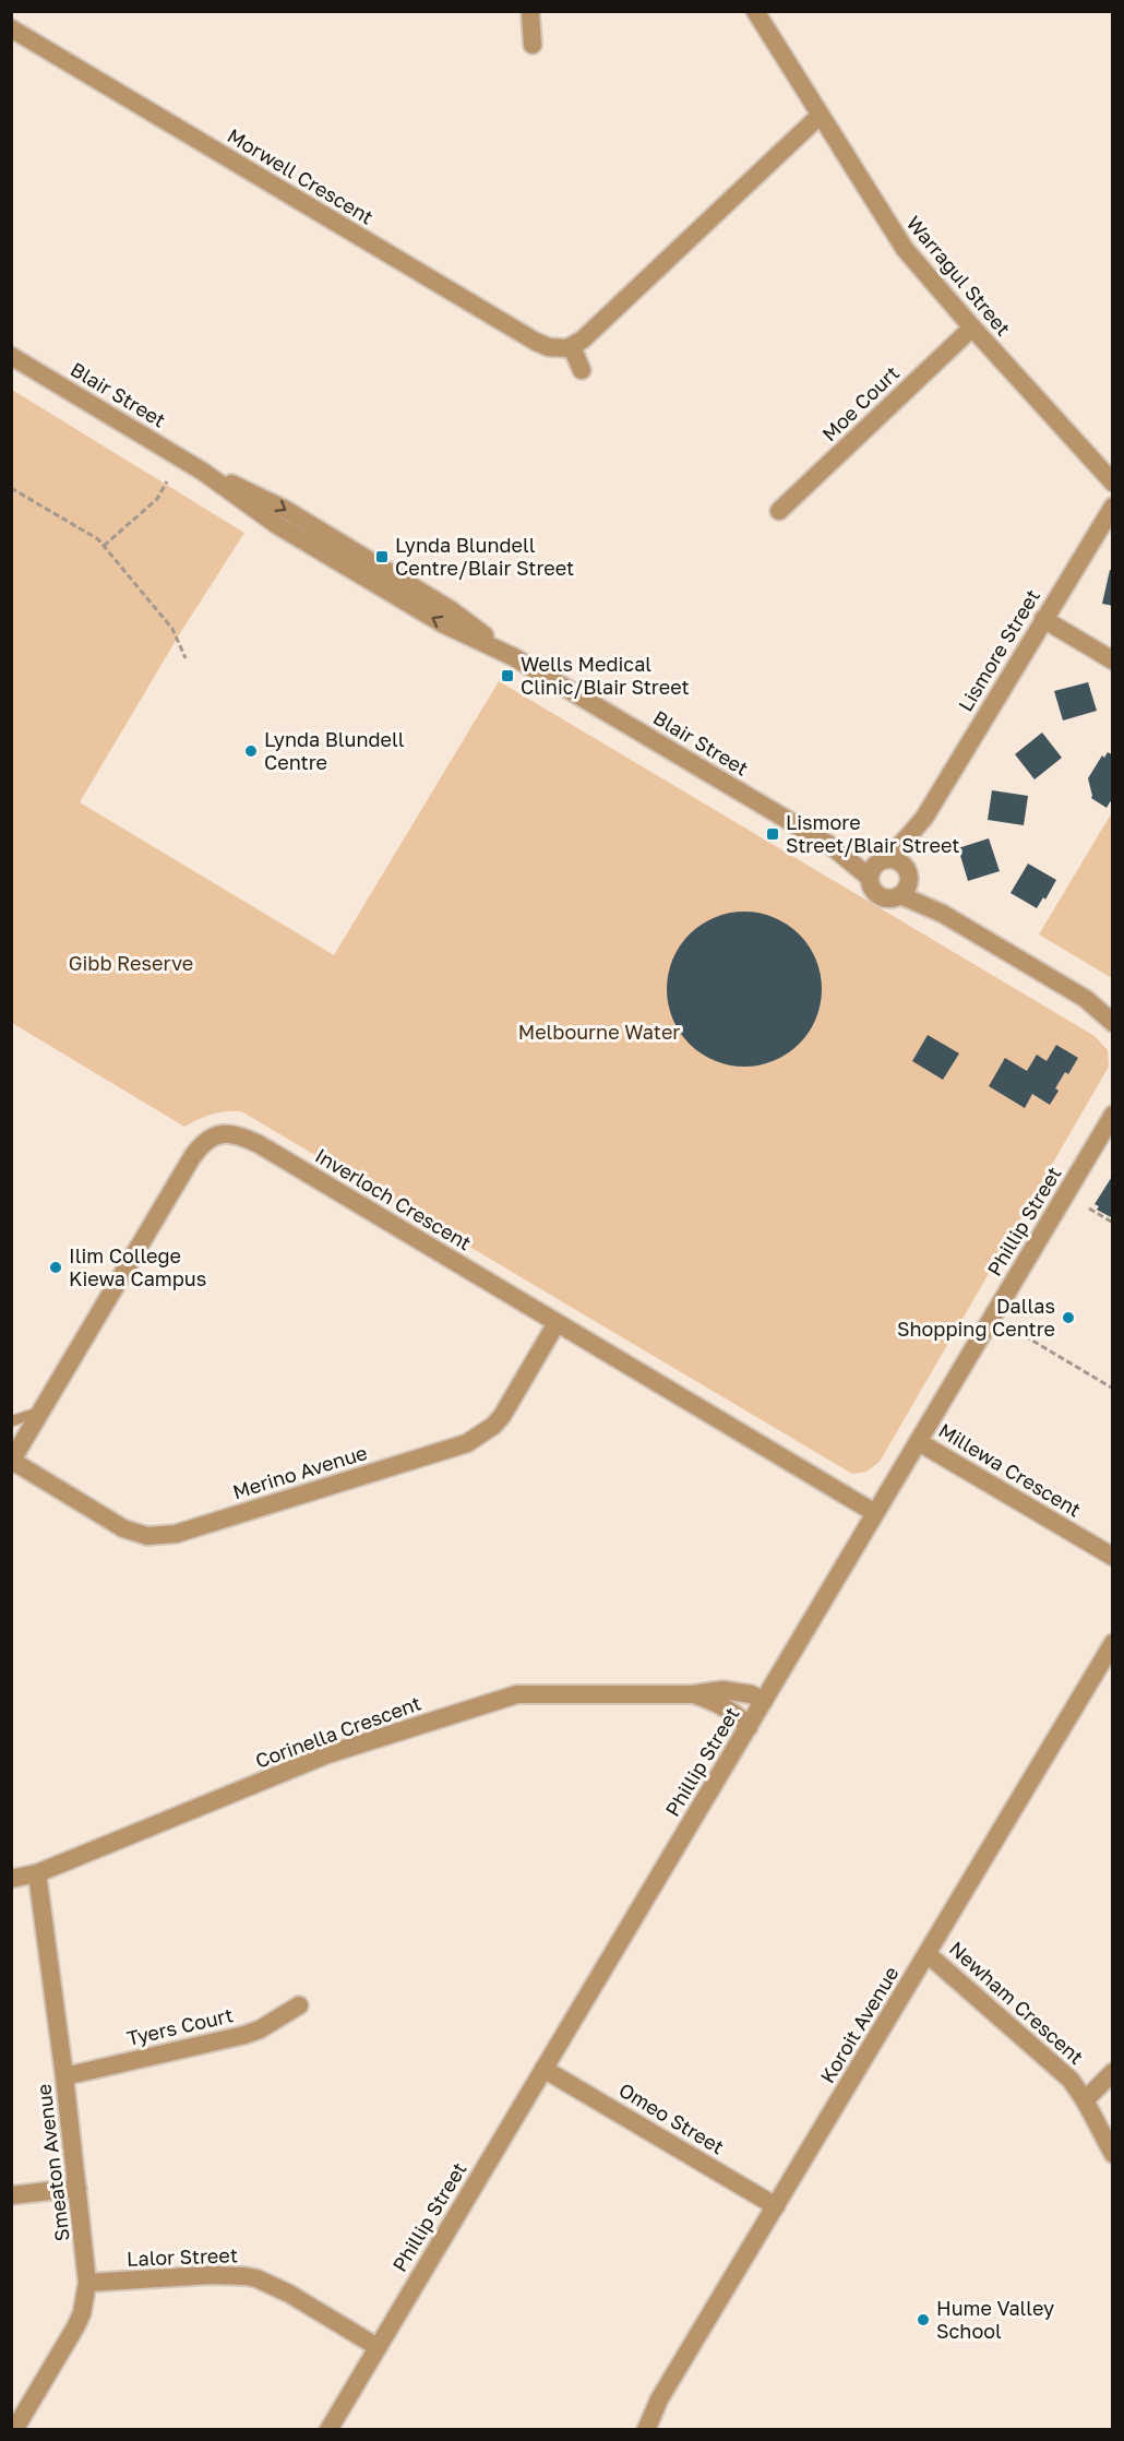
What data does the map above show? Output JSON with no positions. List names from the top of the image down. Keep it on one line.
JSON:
{"streets":{"street":["Morwell Crescent","Warragul Street","Blair Street","Moe Court","Lismore Street","Inverloch Crescent","Phillip Street","Millewa Crescent","Merino Avenue","Corinella Crescent","Newham Crescent","Koroit Avenue","Tyers Court","Omeo Street","Smeaton Avenue","Lalor Street"]},"crossings":[["Warragul Street","Moe Court"],["Blair Street","Lismore Street"],["Inverloch Crescent","Phillip Street"],["Inverloch Crescent","Merino Avenue"],["Phillip Street","Millewa Crescent"],["Phillip Street","Corinella Crescent"],["Phillip Street","Omeo Street"],["Phillip Street","Lalor Street"],["Corinella Crescent","Smeaton Avenue"],["Newham Crescent","Koroit Avenue"],["Koroit Avenue","Omeo Street"],["Tyers Court","Smeaton Avenue"],["Smeaton Avenue","Lalor Street"]],"parks":["Gibb Reserve","Melbourne Water"],"places":{"transit":["Lynda Blundell Centre/Blair Street","Wells Medical Clinic/Blair Street","Lismore Street/Blair Street"],"other":["Lynda Blundell Centre","Ilim College Kiewa Campus","Dallas Shopping Centre","Hume Valley School"]}}
